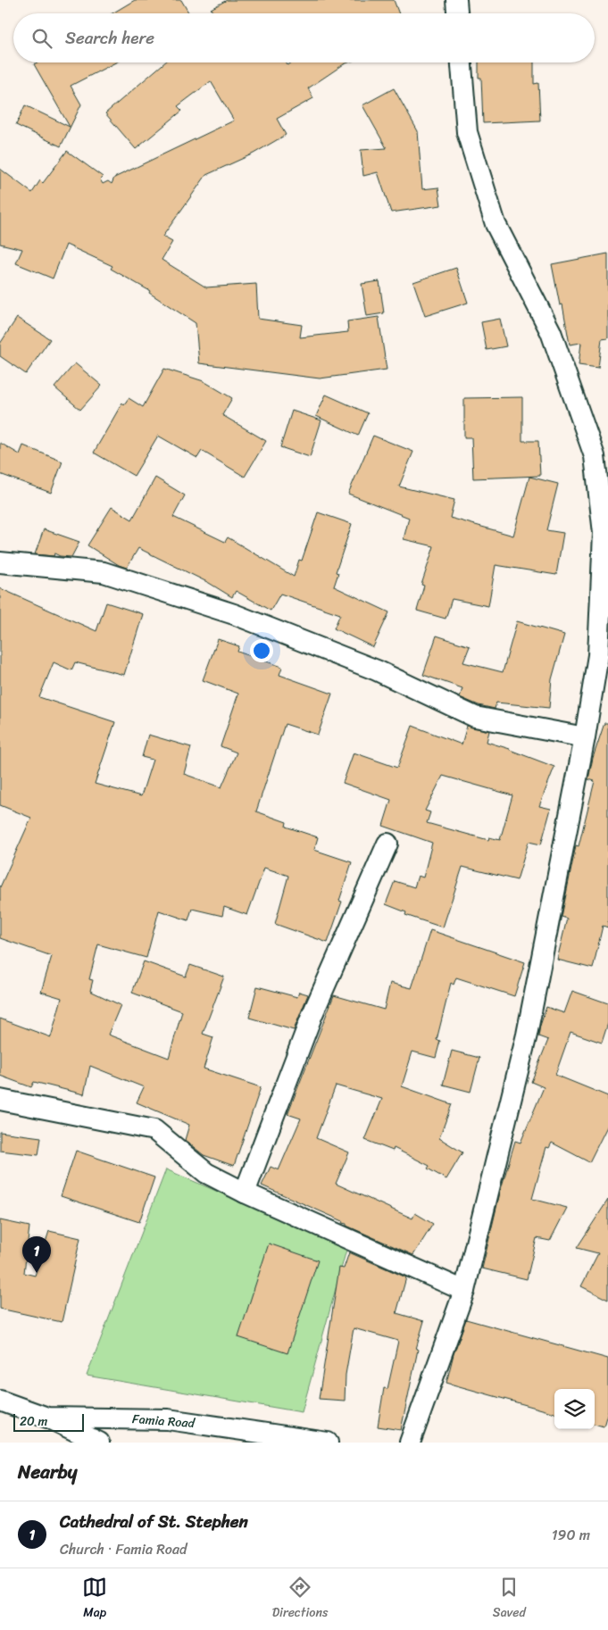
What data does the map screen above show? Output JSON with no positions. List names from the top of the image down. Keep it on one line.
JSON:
{"streets":{"street":["Famia Road"]},"scale_bar":"20 m","page":{"search":"Search here","pins":"1","scale":"20 m","heading":"Nearby","list":[{"mark":"1","name":"Cathedral of St. Stephen","note":"Church · Famia Road","value":"190 m"}],"nav":["Map","Directions","Saved"]}}
